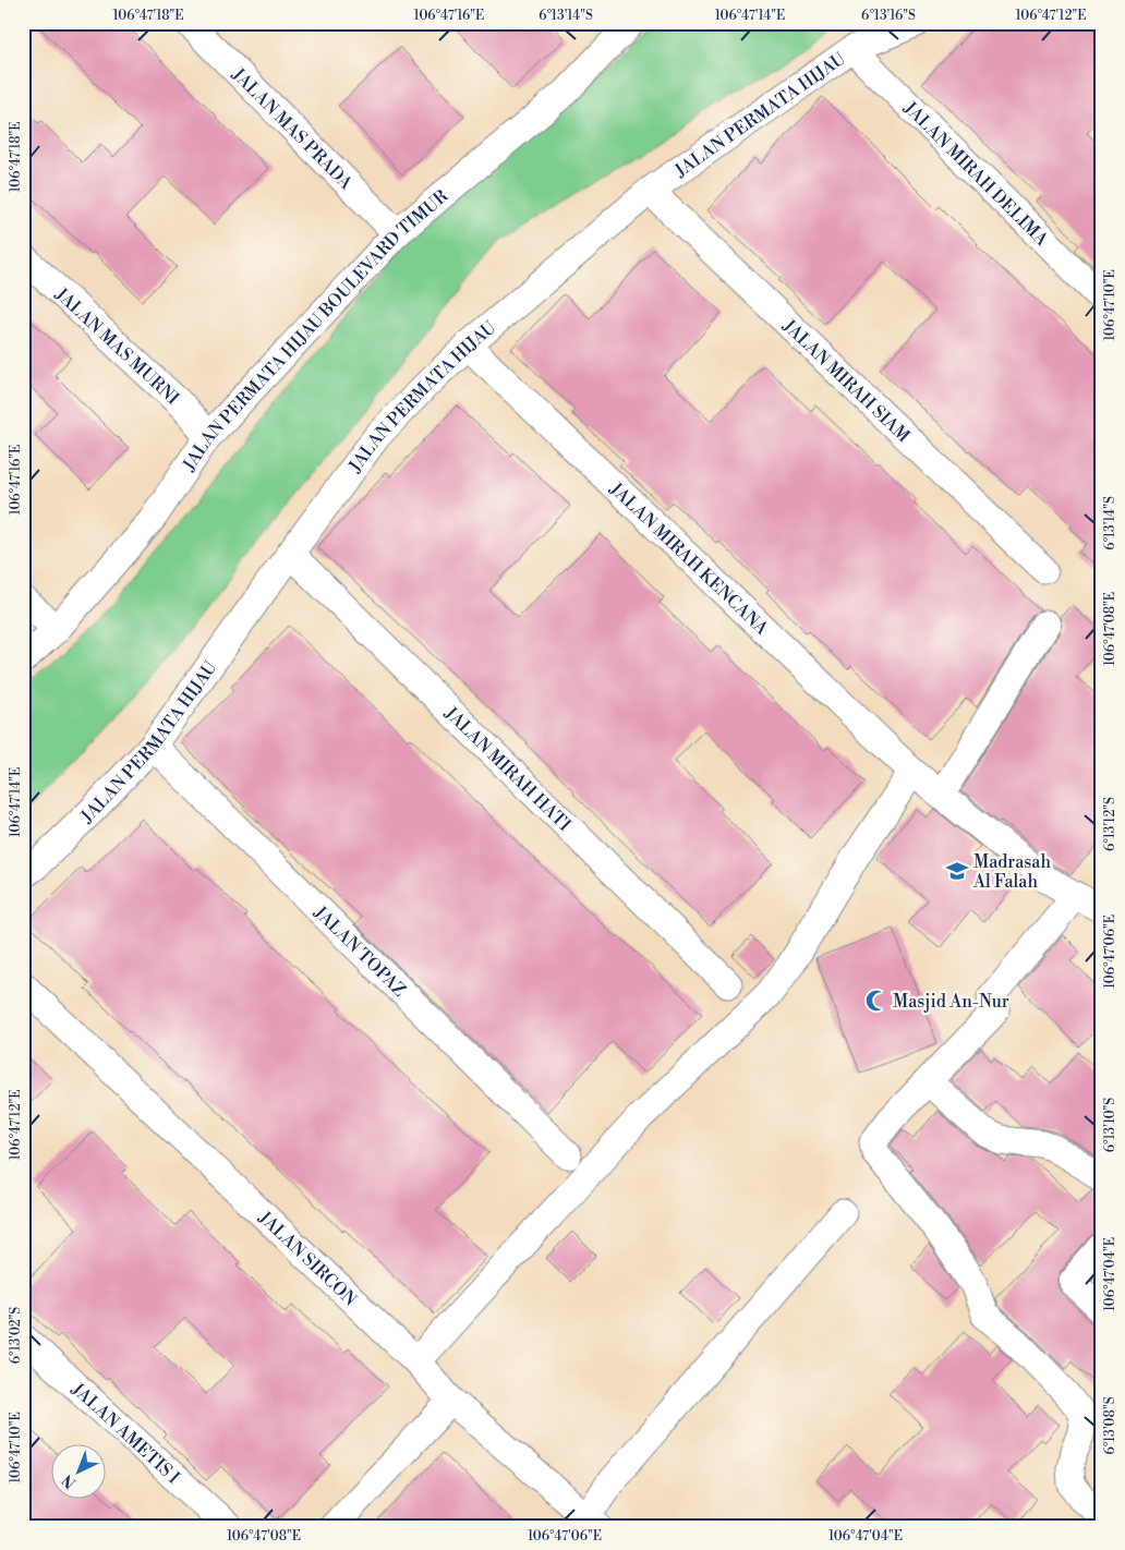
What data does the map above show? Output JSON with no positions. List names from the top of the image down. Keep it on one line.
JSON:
{"streets":{"street":["JALAN PERMATA HIJAU","JALAN MAS PRADA","JALAN MIRAH DELIMA","JALAN PERMATA HIJAU BOULEVARD TIMUR","JALAN MAS MURNI","JALAN MIRAH SIAM","JALAN MIRAH KENCANA","JALAN MIRAH HATI","JALAN TOPAZ","JALAN SIRCON","JALAN AMETIS I"]},"crossings":[["JALAN PERMATA HIJAU","JALAN MIRAH DELIMA"],["JALAN PERMATA HIJAU","JALAN MIRAH SIAM"],["JALAN PERMATA HIJAU","JALAN MIRAH KENCANA"],["JALAN PERMATA HIJAU","JALAN MIRAH HATI"],["JALAN PERMATA HIJAU","JALAN TOPAZ"],["JALAN MAS PRADA","JALAN PERMATA HIJAU BOULEVARD TIMUR"],["JALAN PERMATA HIJAU BOULEVARD TIMUR","JALAN MAS MURNI"]],"places":{"school or university":["Madrasah Al Falah"],"mosque":["Masjid An-Nur"]},"north":"bottom left","coordinates":["106°47'18\"E","106°47'16\"E","6°13'14\"S","106°47'14\"E","6°13'16\"S","106°47'12\"E","106°47'10\"E","106°47'08\"E","6°13'12\"S","106°47'06\"E","6°13'10\"S","106°47'04\"E","6°13'02\"S","6°13'08\"S"]}
